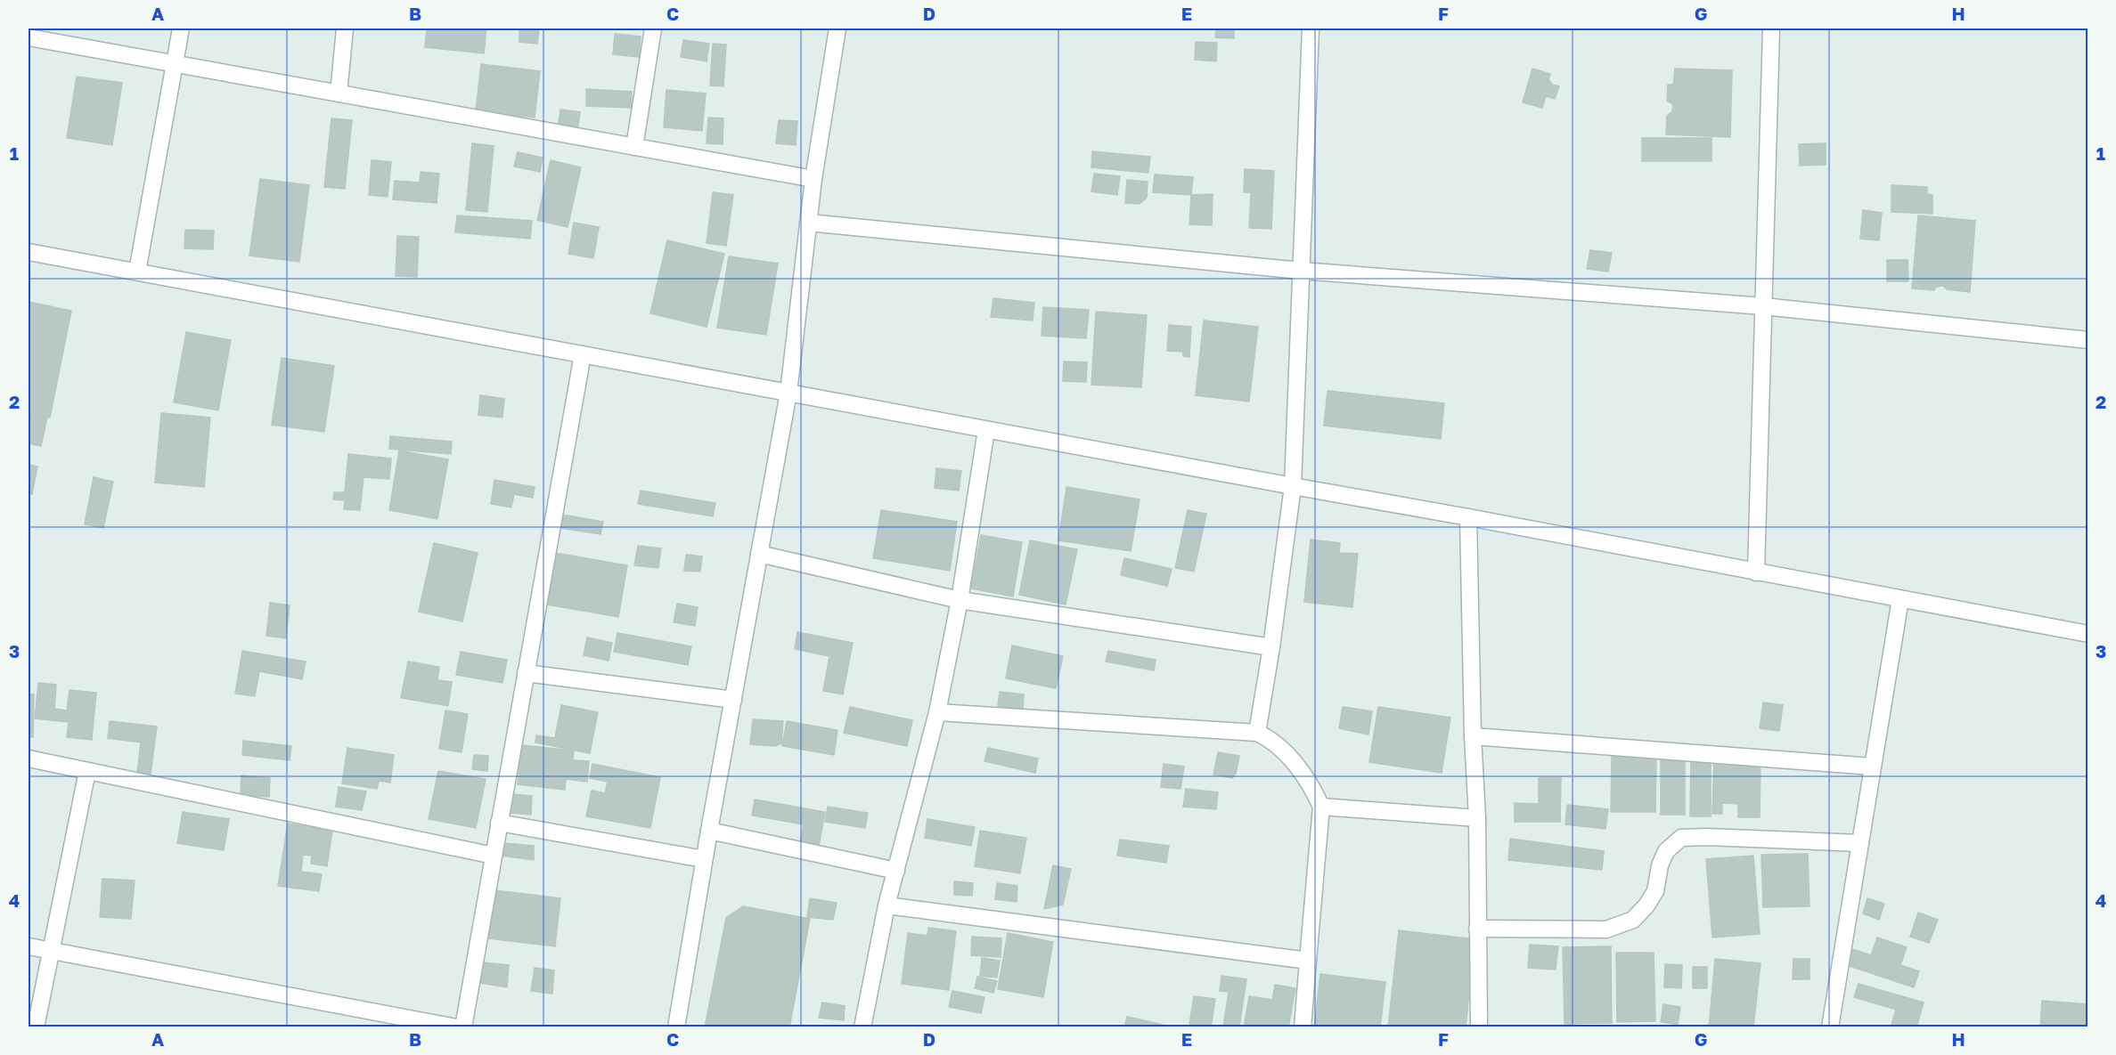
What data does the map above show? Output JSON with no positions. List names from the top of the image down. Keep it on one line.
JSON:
{"grid":{"columns":["A","B","C","D","E","F","G","H"],"rows":["1","2","3","4"]}}
